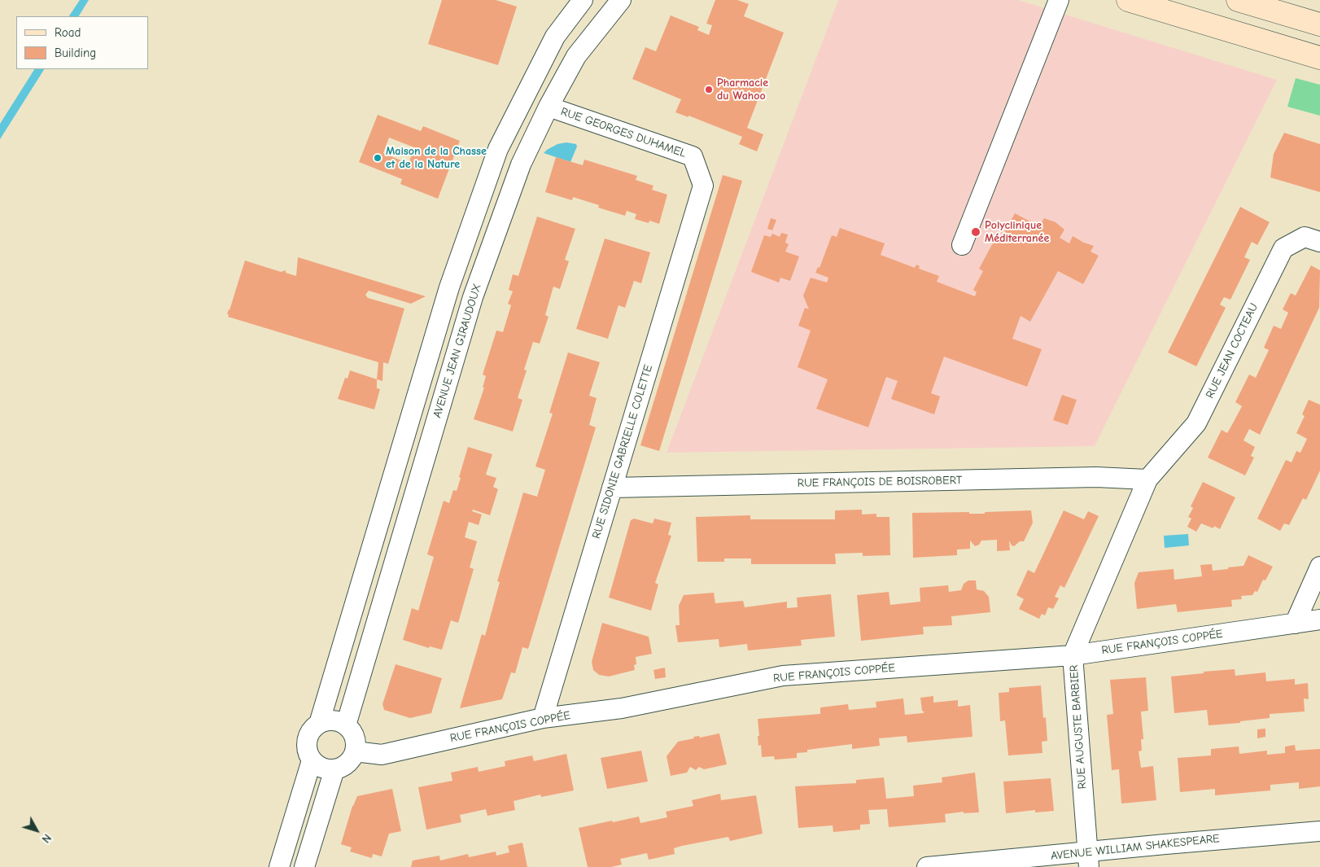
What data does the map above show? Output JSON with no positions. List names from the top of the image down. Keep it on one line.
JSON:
{"streets":{"street":["RUE GEORGES DUHAMEL","AVENUE JEAN GIRAUDOUX","RUE JEAN COCTEAU","RUE SIDONIE GABRIELLE COLETTE","RUE FRANÇOIS DE BOISROBERT","RUE FRANÇOIS COPPÉE","RUE AUGUSTE BARBIER","AVENUE WILLIAM SHAKESPEARE"]},"crossings":[["RUE GEORGES DUHAMEL","AVENUE JEAN GIRAUDOUX"],["RUE GEORGES DUHAMEL","RUE SIDONIE GABRIELLE COLETTE"],["AVENUE JEAN GIRAUDOUX","RUE FRANÇOIS COPPÉE"],["RUE JEAN COCTEAU","RUE FRANÇOIS DE BOISROBERT"],["RUE JEAN COCTEAU","RUE AUGUSTE BARBIER"],["RUE SIDONIE GABRIELLE COLETTE","RUE FRANÇOIS DE BOISROBERT"],["RUE SIDONIE GABRIELLE COLETTE","RUE FRANÇOIS COPPÉE"],["RUE FRANÇOIS DE BOISROBERT","RUE AUGUSTE BARBIER"],["RUE FRANÇOIS COPPÉE","RUE AUGUSTE BARBIER"],["RUE AUGUSTE BARBIER","AVENUE WILLIAM SHAKESPEARE"]],"places":["Pharmacie du Wahoo","Maison de la Chasse et de la Nature","Polyclinique Méditerranée"],"legend":["Road","Building"],"north":"bottom right"}
